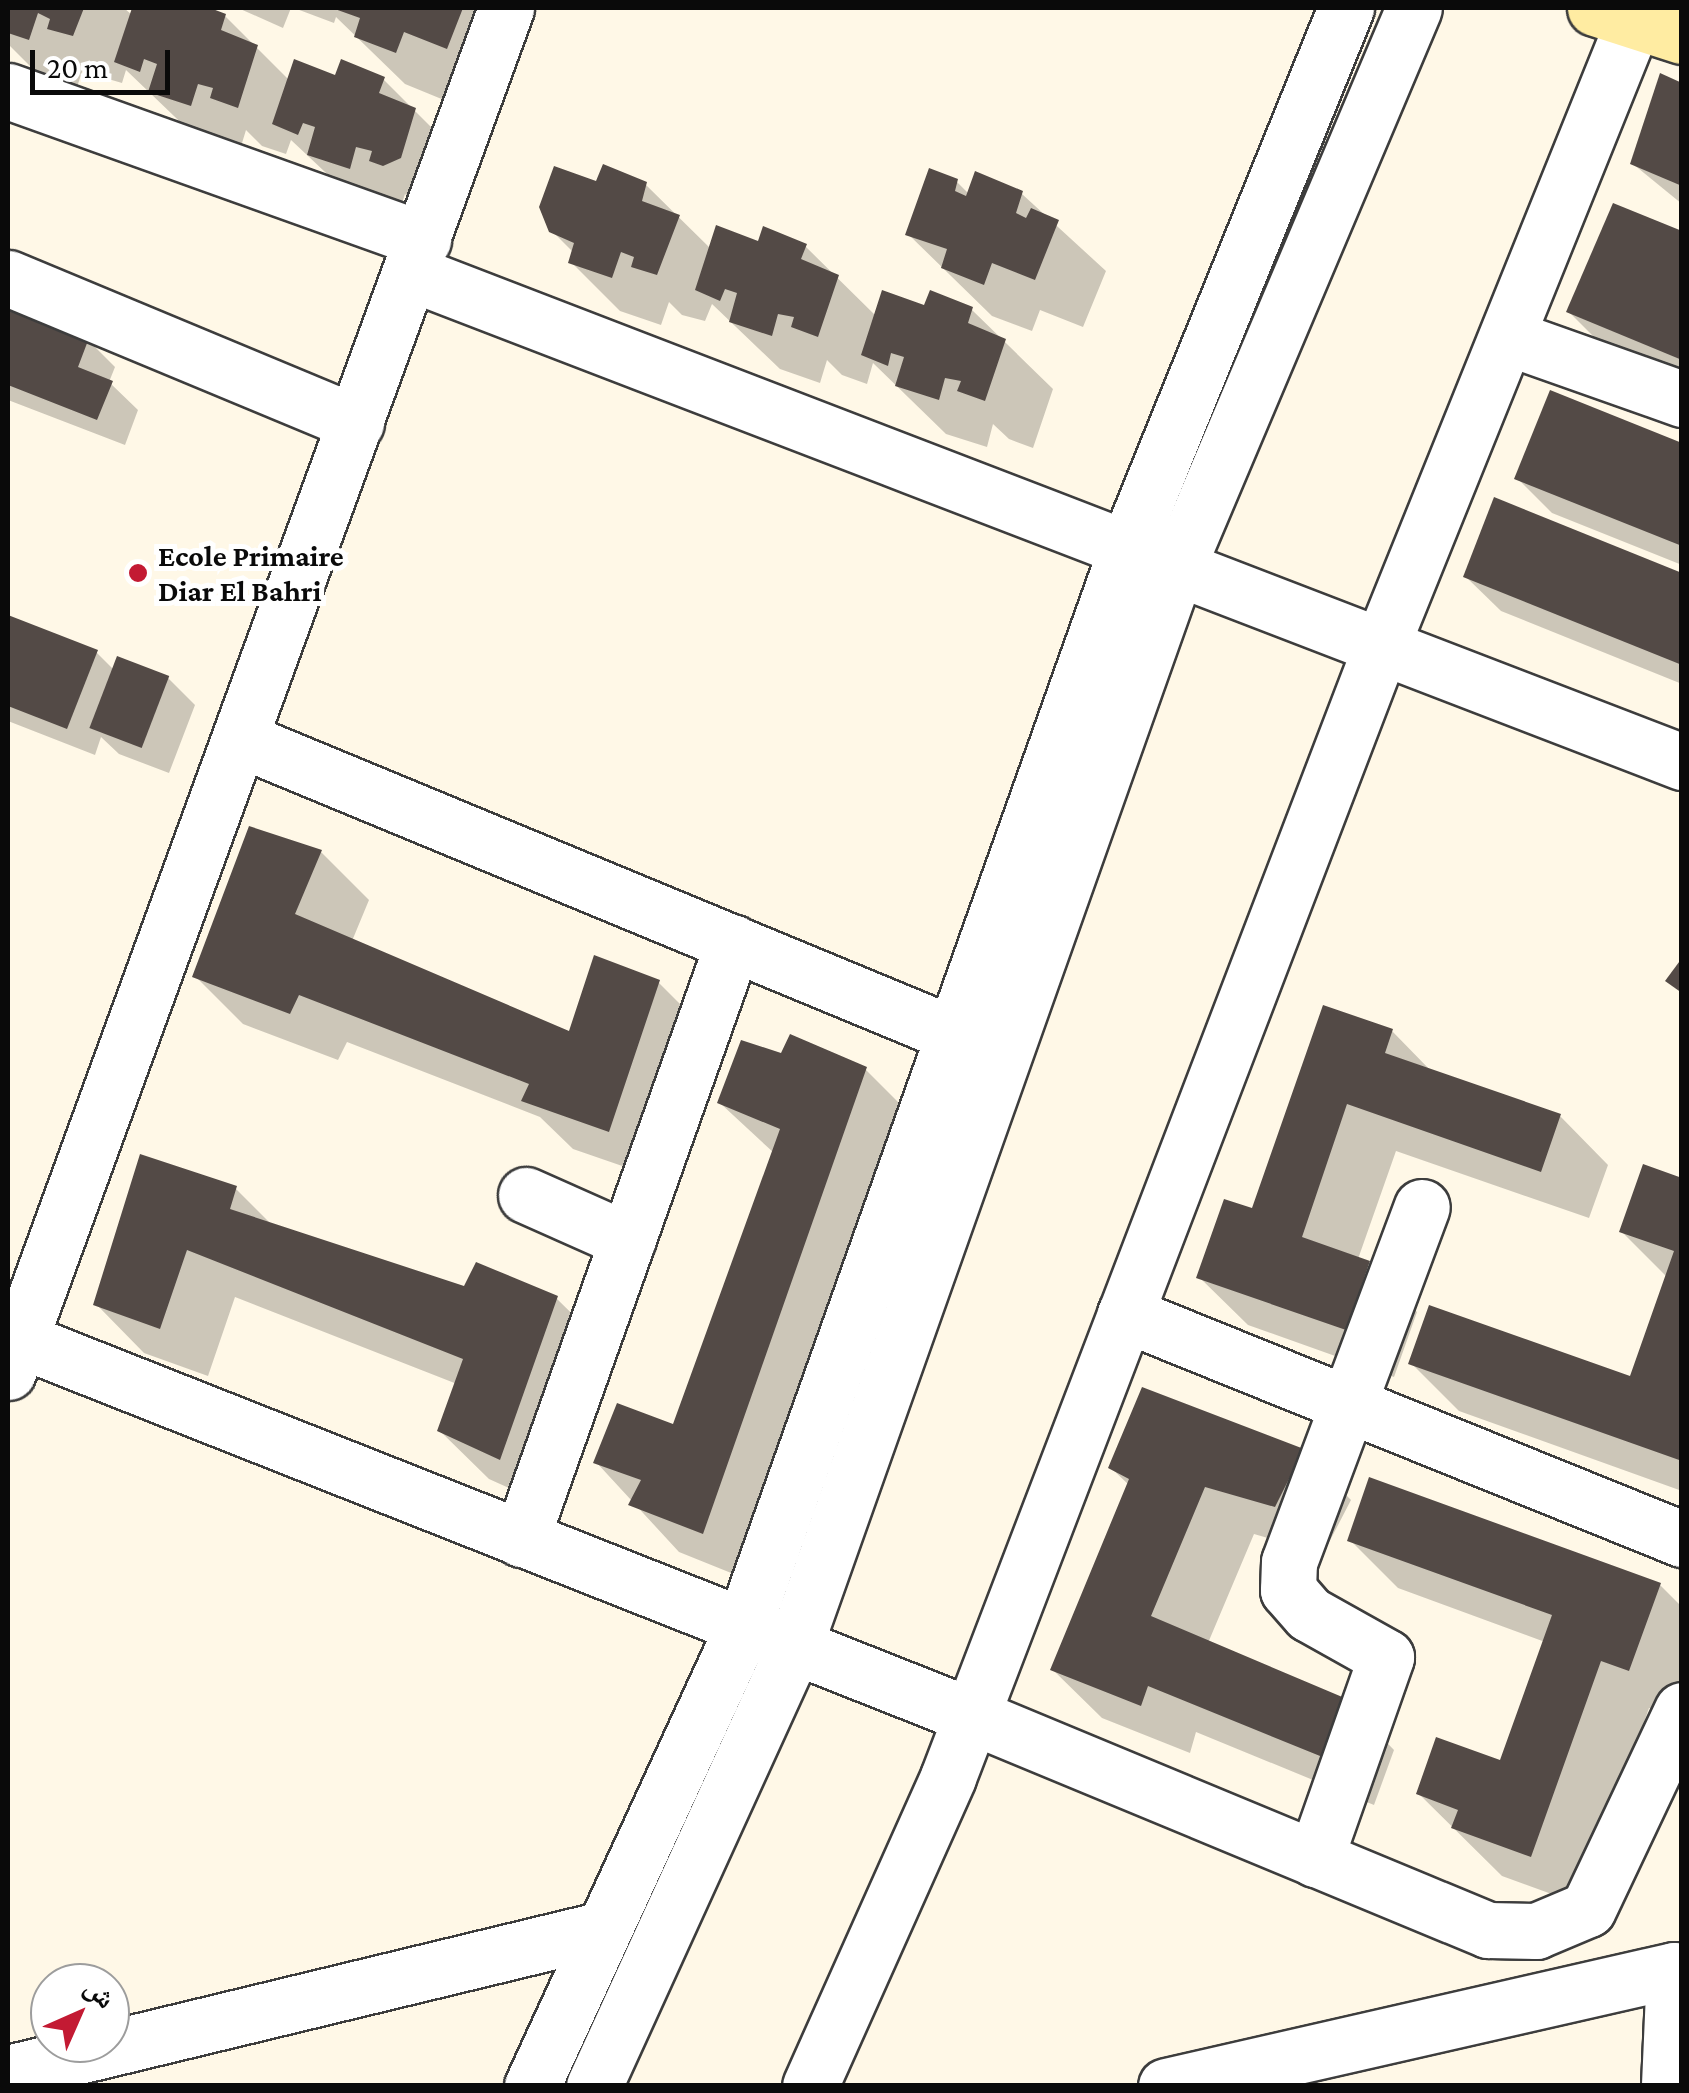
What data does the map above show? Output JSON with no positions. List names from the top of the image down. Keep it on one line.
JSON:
{"places":["Ecole Primaire Diar El Bahri"],"scale_bar":"20 m","north":"top right"}
